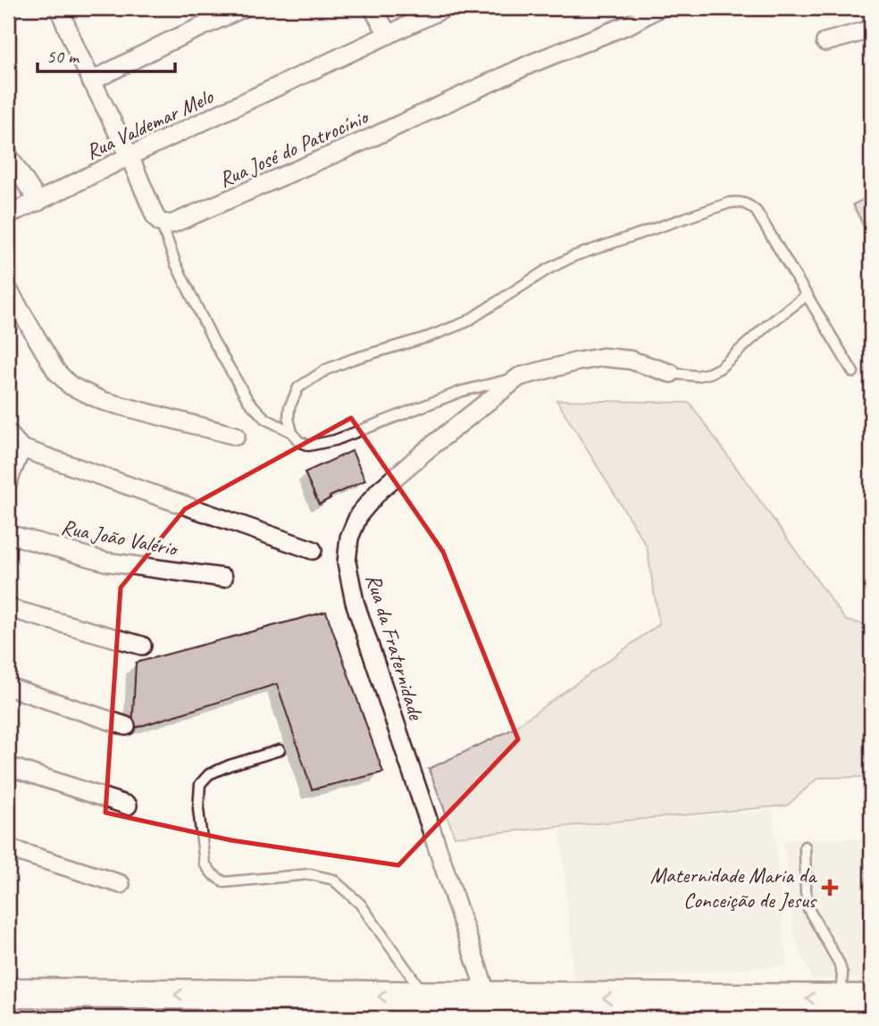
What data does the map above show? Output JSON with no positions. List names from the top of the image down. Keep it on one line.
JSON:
{"streets":{"street":["Rua Valdemar Melo","Rua José do Patrocínio","Rua João Valério","Rua da Fraternidade"]},"places":{"health":["Maternidade Maria da Conceição de Jesus"]},"scale_bar":"50 m"}
